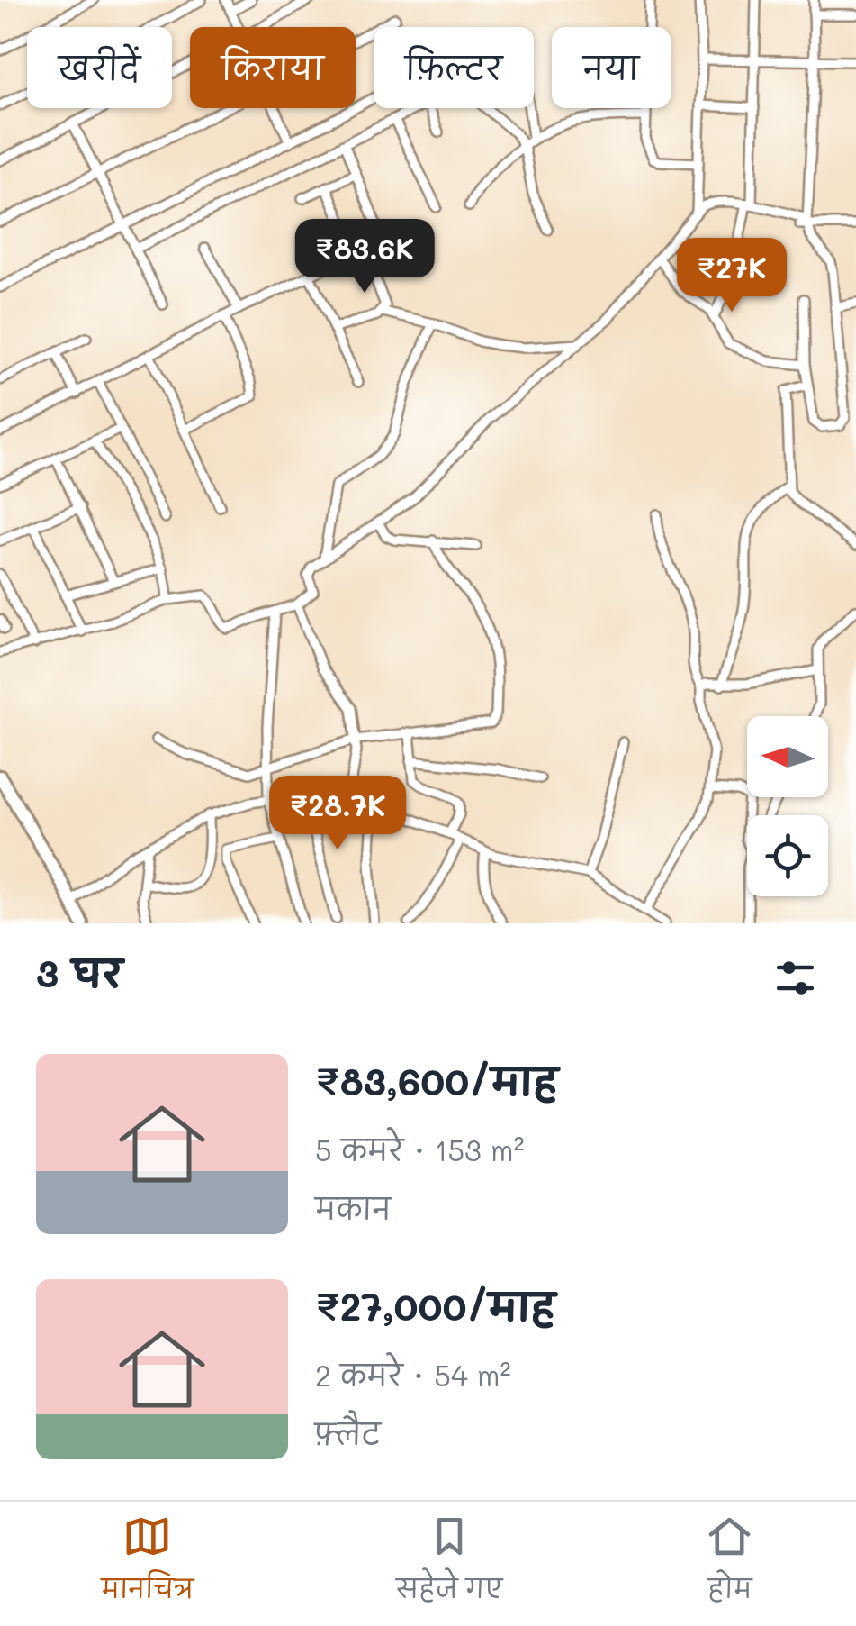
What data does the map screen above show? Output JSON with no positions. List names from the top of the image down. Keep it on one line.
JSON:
{"north":"left","page":{"chip":["खरीदें","किराया","फ़िल्टर","नया"],"price":["₹83.6K","₹27K","₹28.7K"],"heading":"3 घर","list":[{"name":"₹83,600/माह","note":"5 कमरे · 153 m² · मकान"},{"name":"₹27,000/माह","note":"2 कमरे · 54 m² · फ़्लैट"}],"tabs":["मानचित्र","सहेजे गए","होम"]}}
